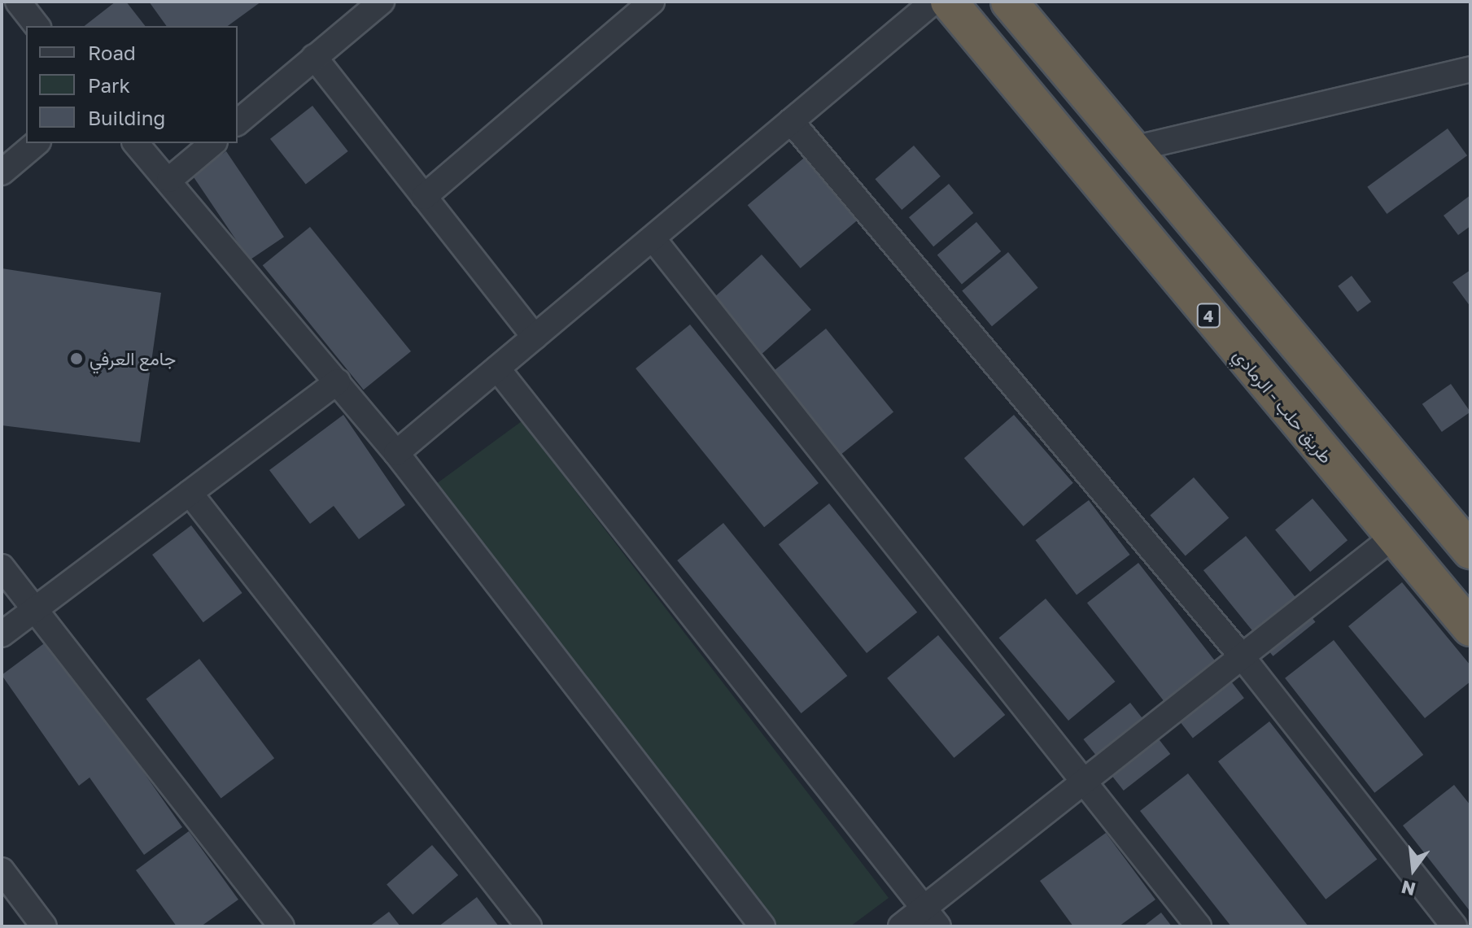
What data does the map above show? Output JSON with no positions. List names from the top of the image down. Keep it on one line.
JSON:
{"streets":{"highway":["4","طريق حلب - الرمادي"]},"places":["جامع العرفي"],"legend":["Road","Park","Building"],"north":"bottom"}
